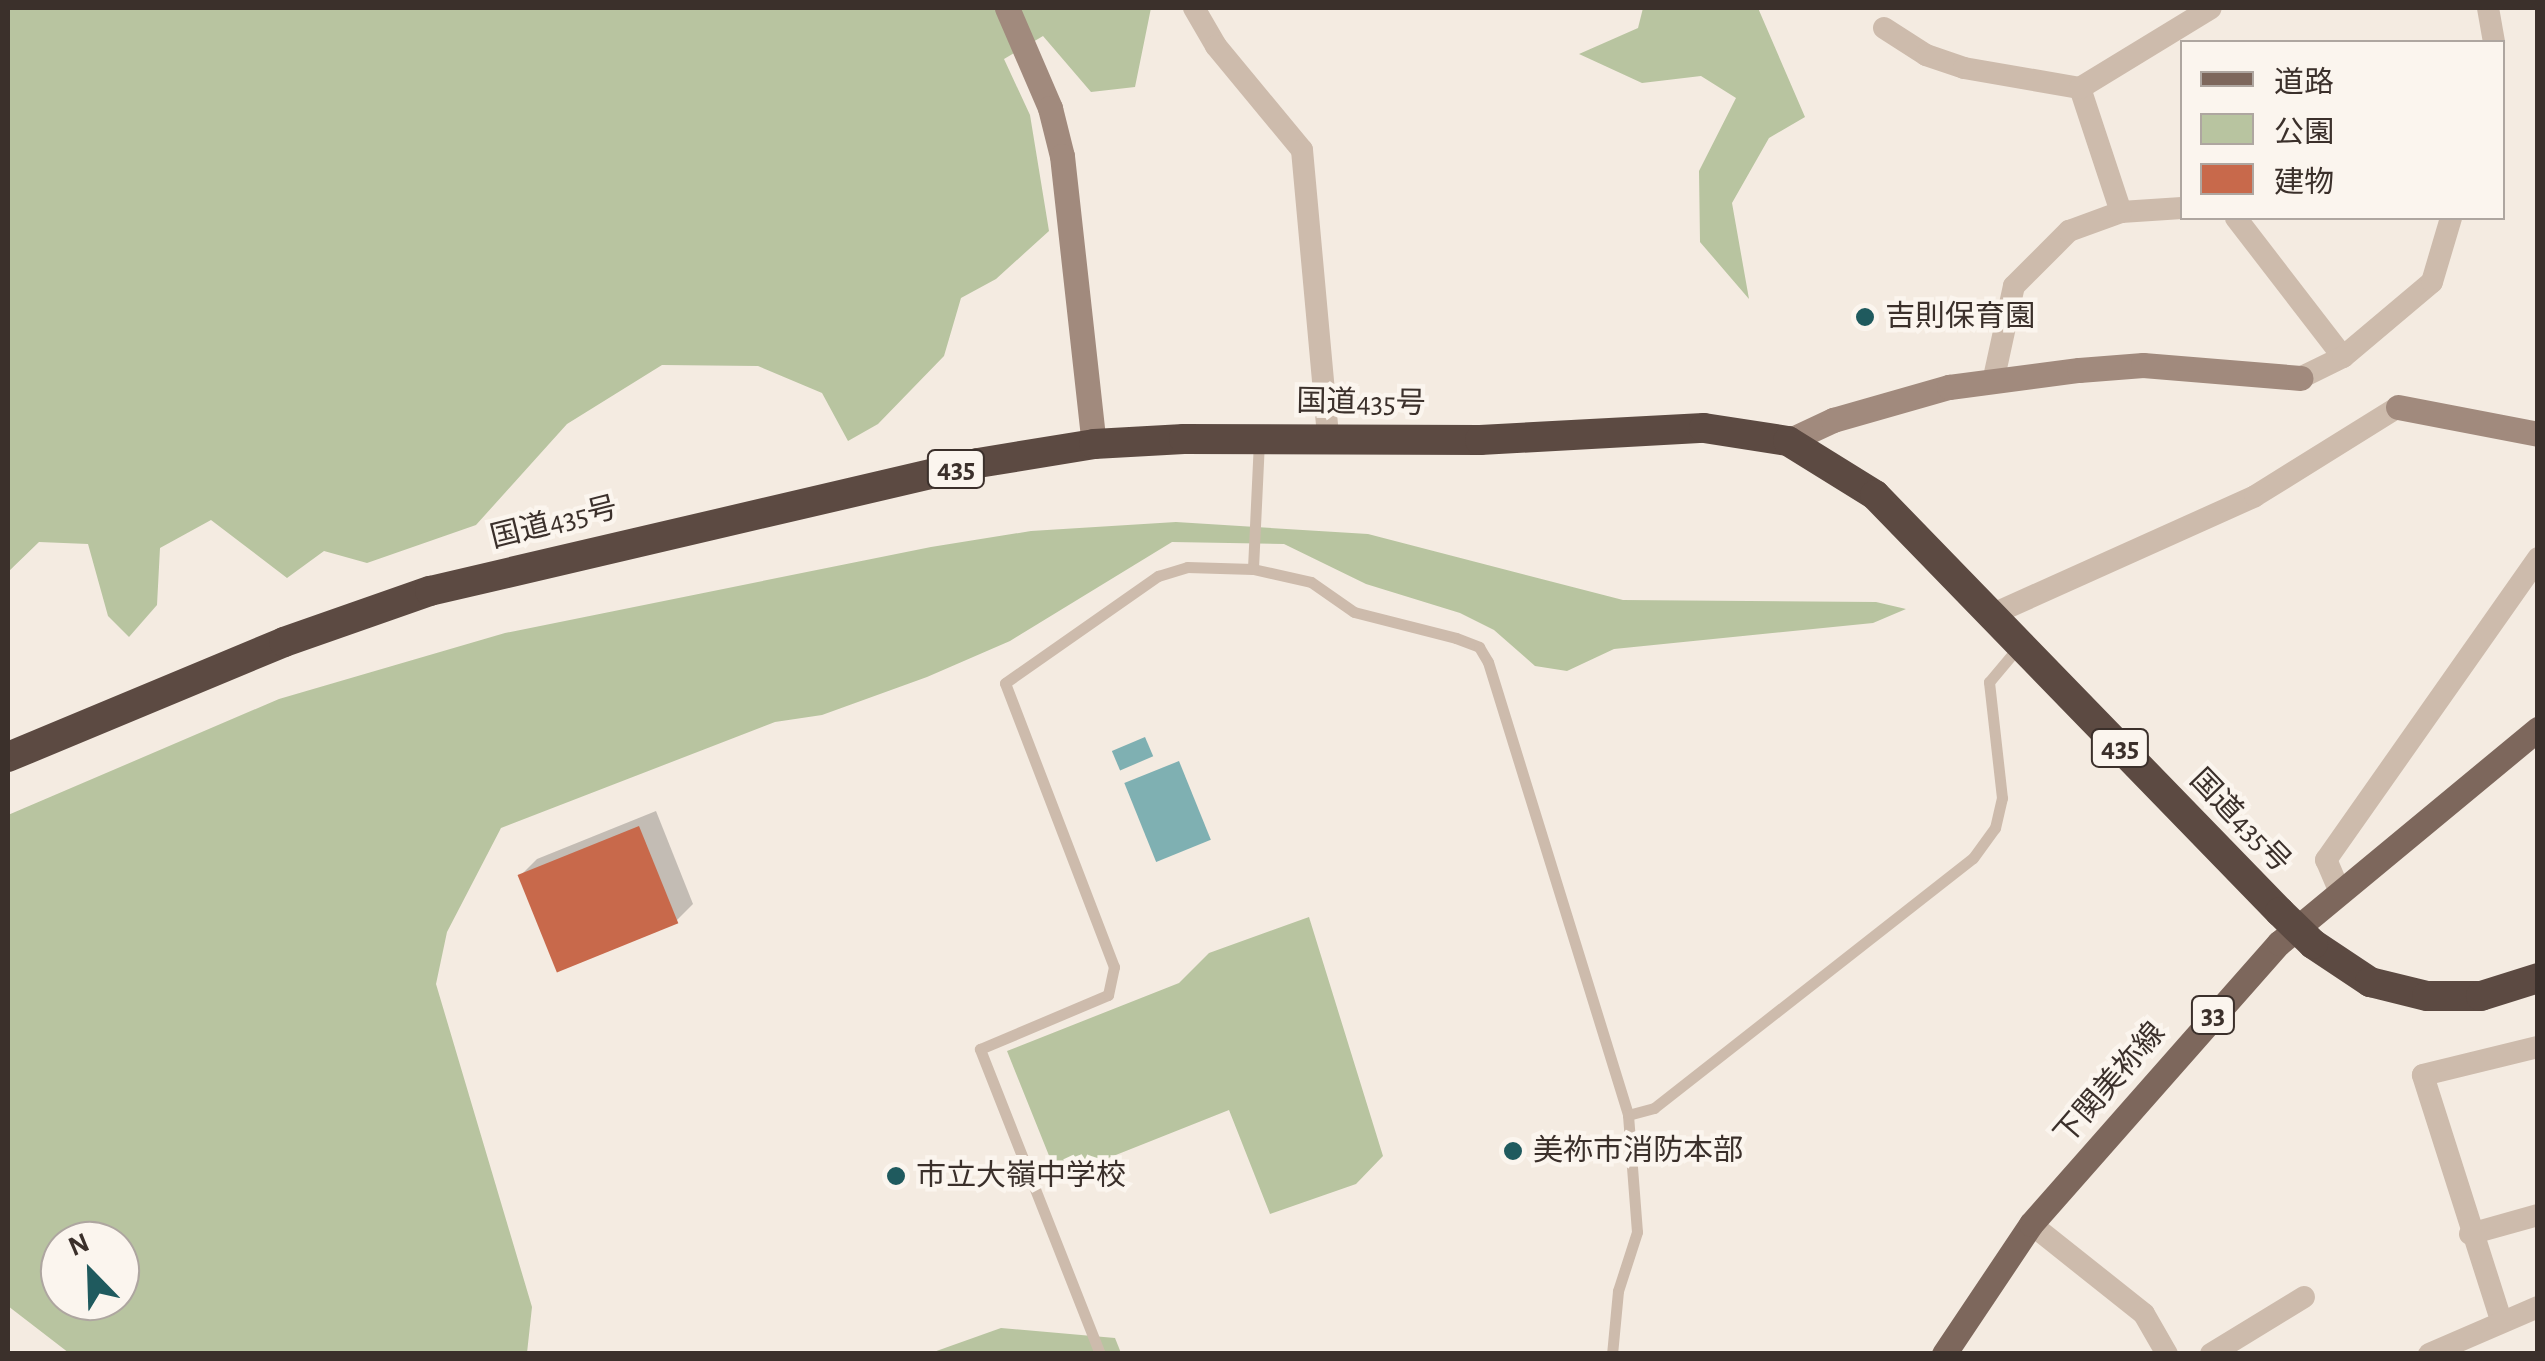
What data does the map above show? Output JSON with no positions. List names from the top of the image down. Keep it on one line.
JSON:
{"streets":{"highway":["国道435号","435"],"main road":["33","下関美祢線"]},"places":["吉則保育園","美祢市消防本部","市立大嶺中学校"],"legend":["道路","公園","建物"],"north":"top left"}
